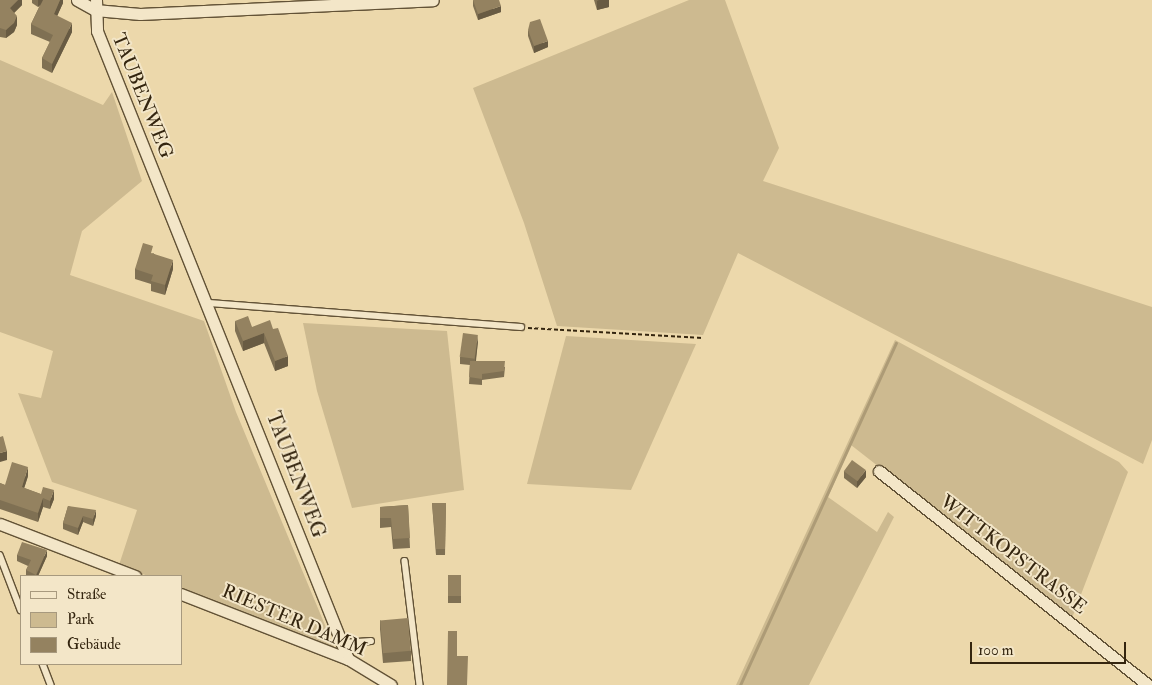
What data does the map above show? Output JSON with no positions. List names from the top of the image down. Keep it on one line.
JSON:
{"streets":{"street":["TAUBENWEG","WITTKOPSTRASSE","RIESTER DAMM"]},"crossings":[["TAUBENWEG","RIESTER DAMM"]],"legend":["Straße","Park","Gebäude"],"scale_bar":"100 m"}
